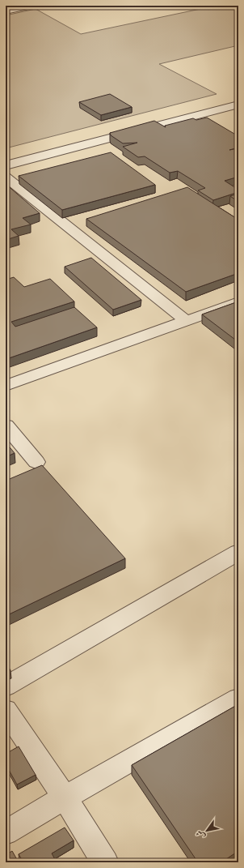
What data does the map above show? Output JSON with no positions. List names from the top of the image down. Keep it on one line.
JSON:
{"north":"bottom left"}
